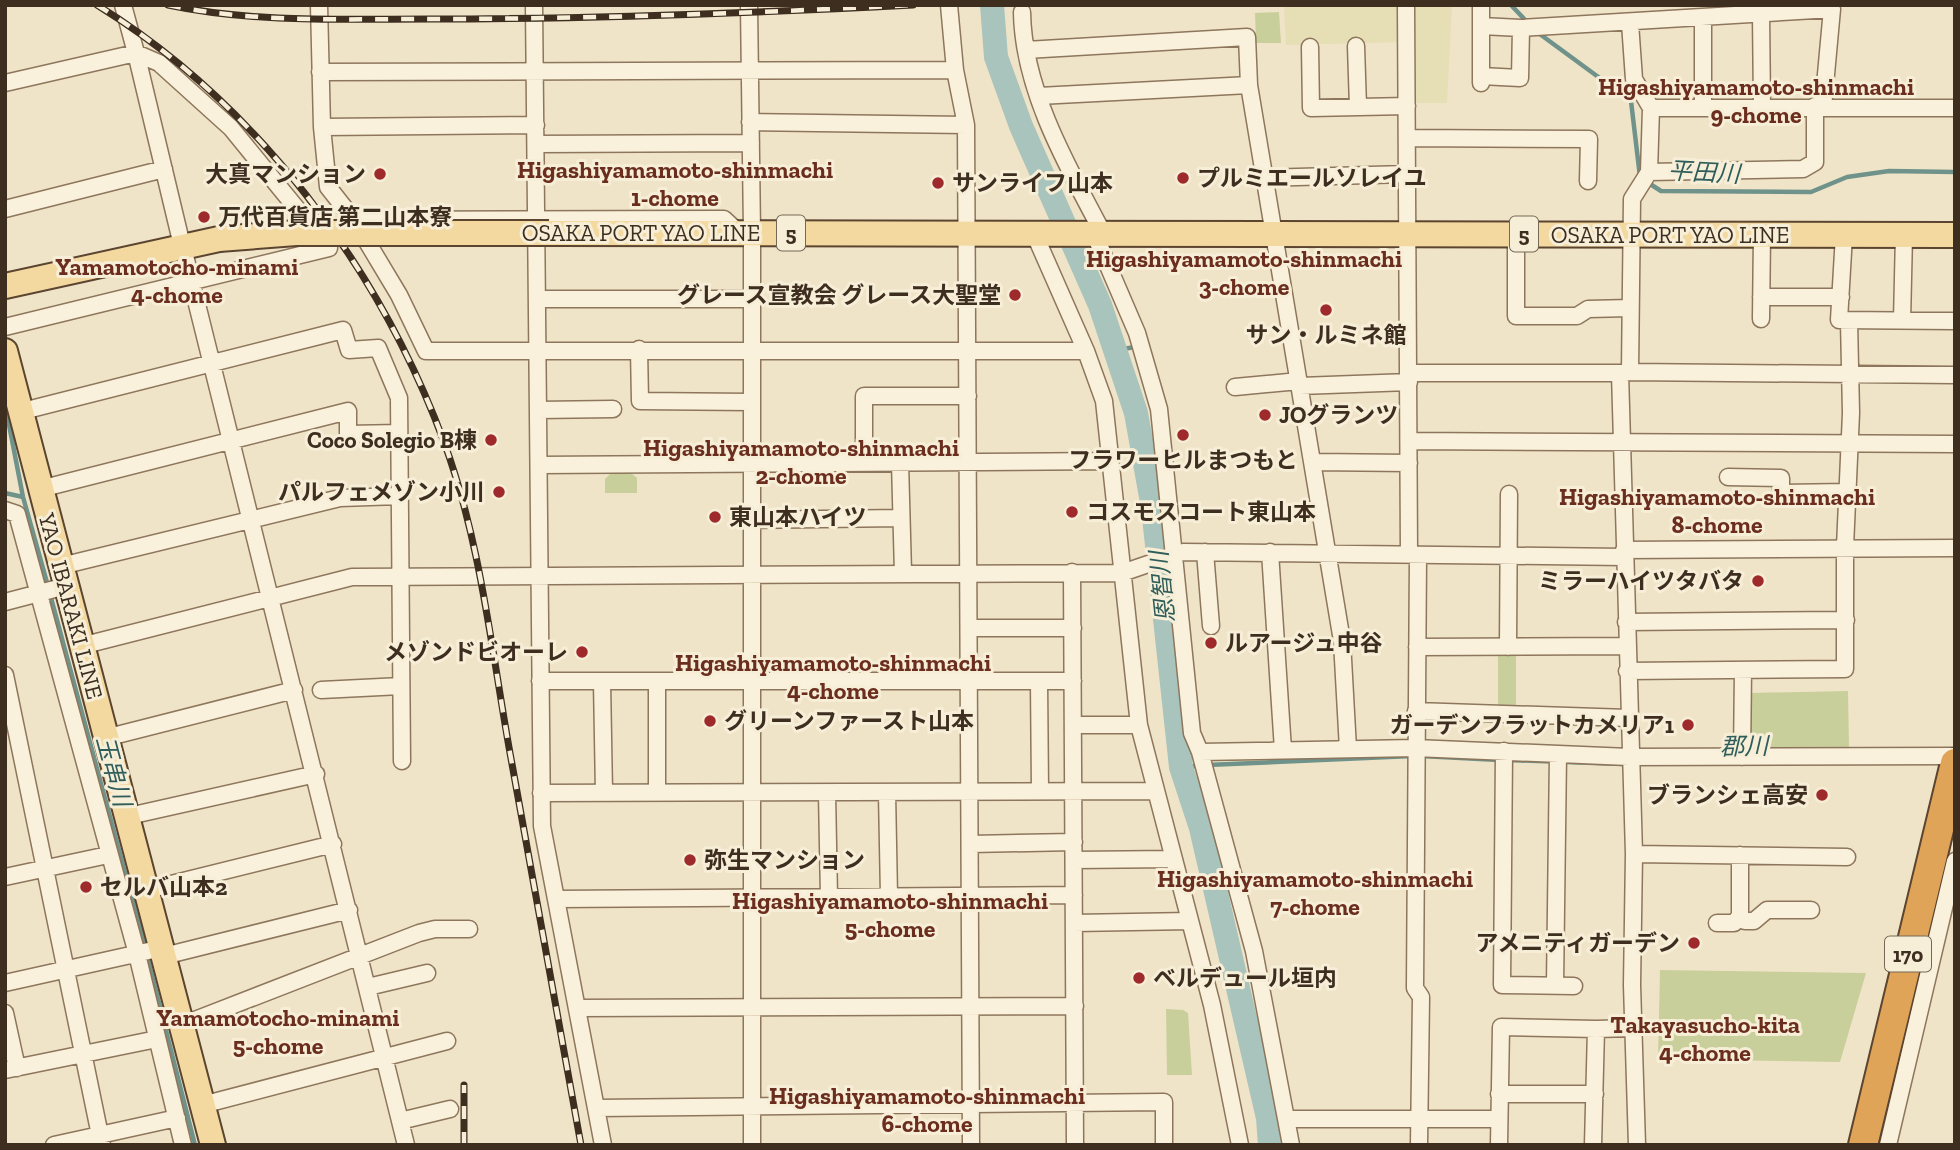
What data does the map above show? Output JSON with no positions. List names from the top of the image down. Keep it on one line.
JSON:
{"streets":{"highway":["170"],"main road":["OSAKA PORT YAO LINE","5","YAO IBARAKI LINE"]},"districts":["Higashiyamamoto-shinmachi 9-chome","Higashiyamamoto-shinmachi 1-chome","Higashiyamamoto-shinmachi 3-chome","Yamamotocho-minami 4-chome","Higashiyamamoto-shinmachi 2-chome","Higashiyamamoto-shinmachi 8-chome","Higashiyamamoto-shinmachi 4-chome","Higashiyamamoto-shinmachi 7-chome","Higashiyamamoto-shinmachi 5-chome","Yamamotocho-minami 5-chome","Takayasucho-kita 4-chome","Higashiyamamoto-shinmachi 6-chome"],"water":["平田川","恩智川","郡川","玉串川"],"places":["大真マンション","プルミエールソレイユ","サンライフ山本","万代百貨店 第二山本寮","グレース宣教会 グレース大聖堂","サン・ルミネ館","JOグランツ","フラワーヒルまつもと","Coco Solegio B棟","パルフェメゾン小川","コスモスコート東山本","東山本ハイツ","ミラーハイツタバタ","ルアージュ中谷","メゾンドビオーレ","グリーンファースト山本","ガーデンフラットカメリア1","ブランシェ高安","弥生マンション","セルバ山本2","アメニティガーデン","ベルデュール垣内"]}
